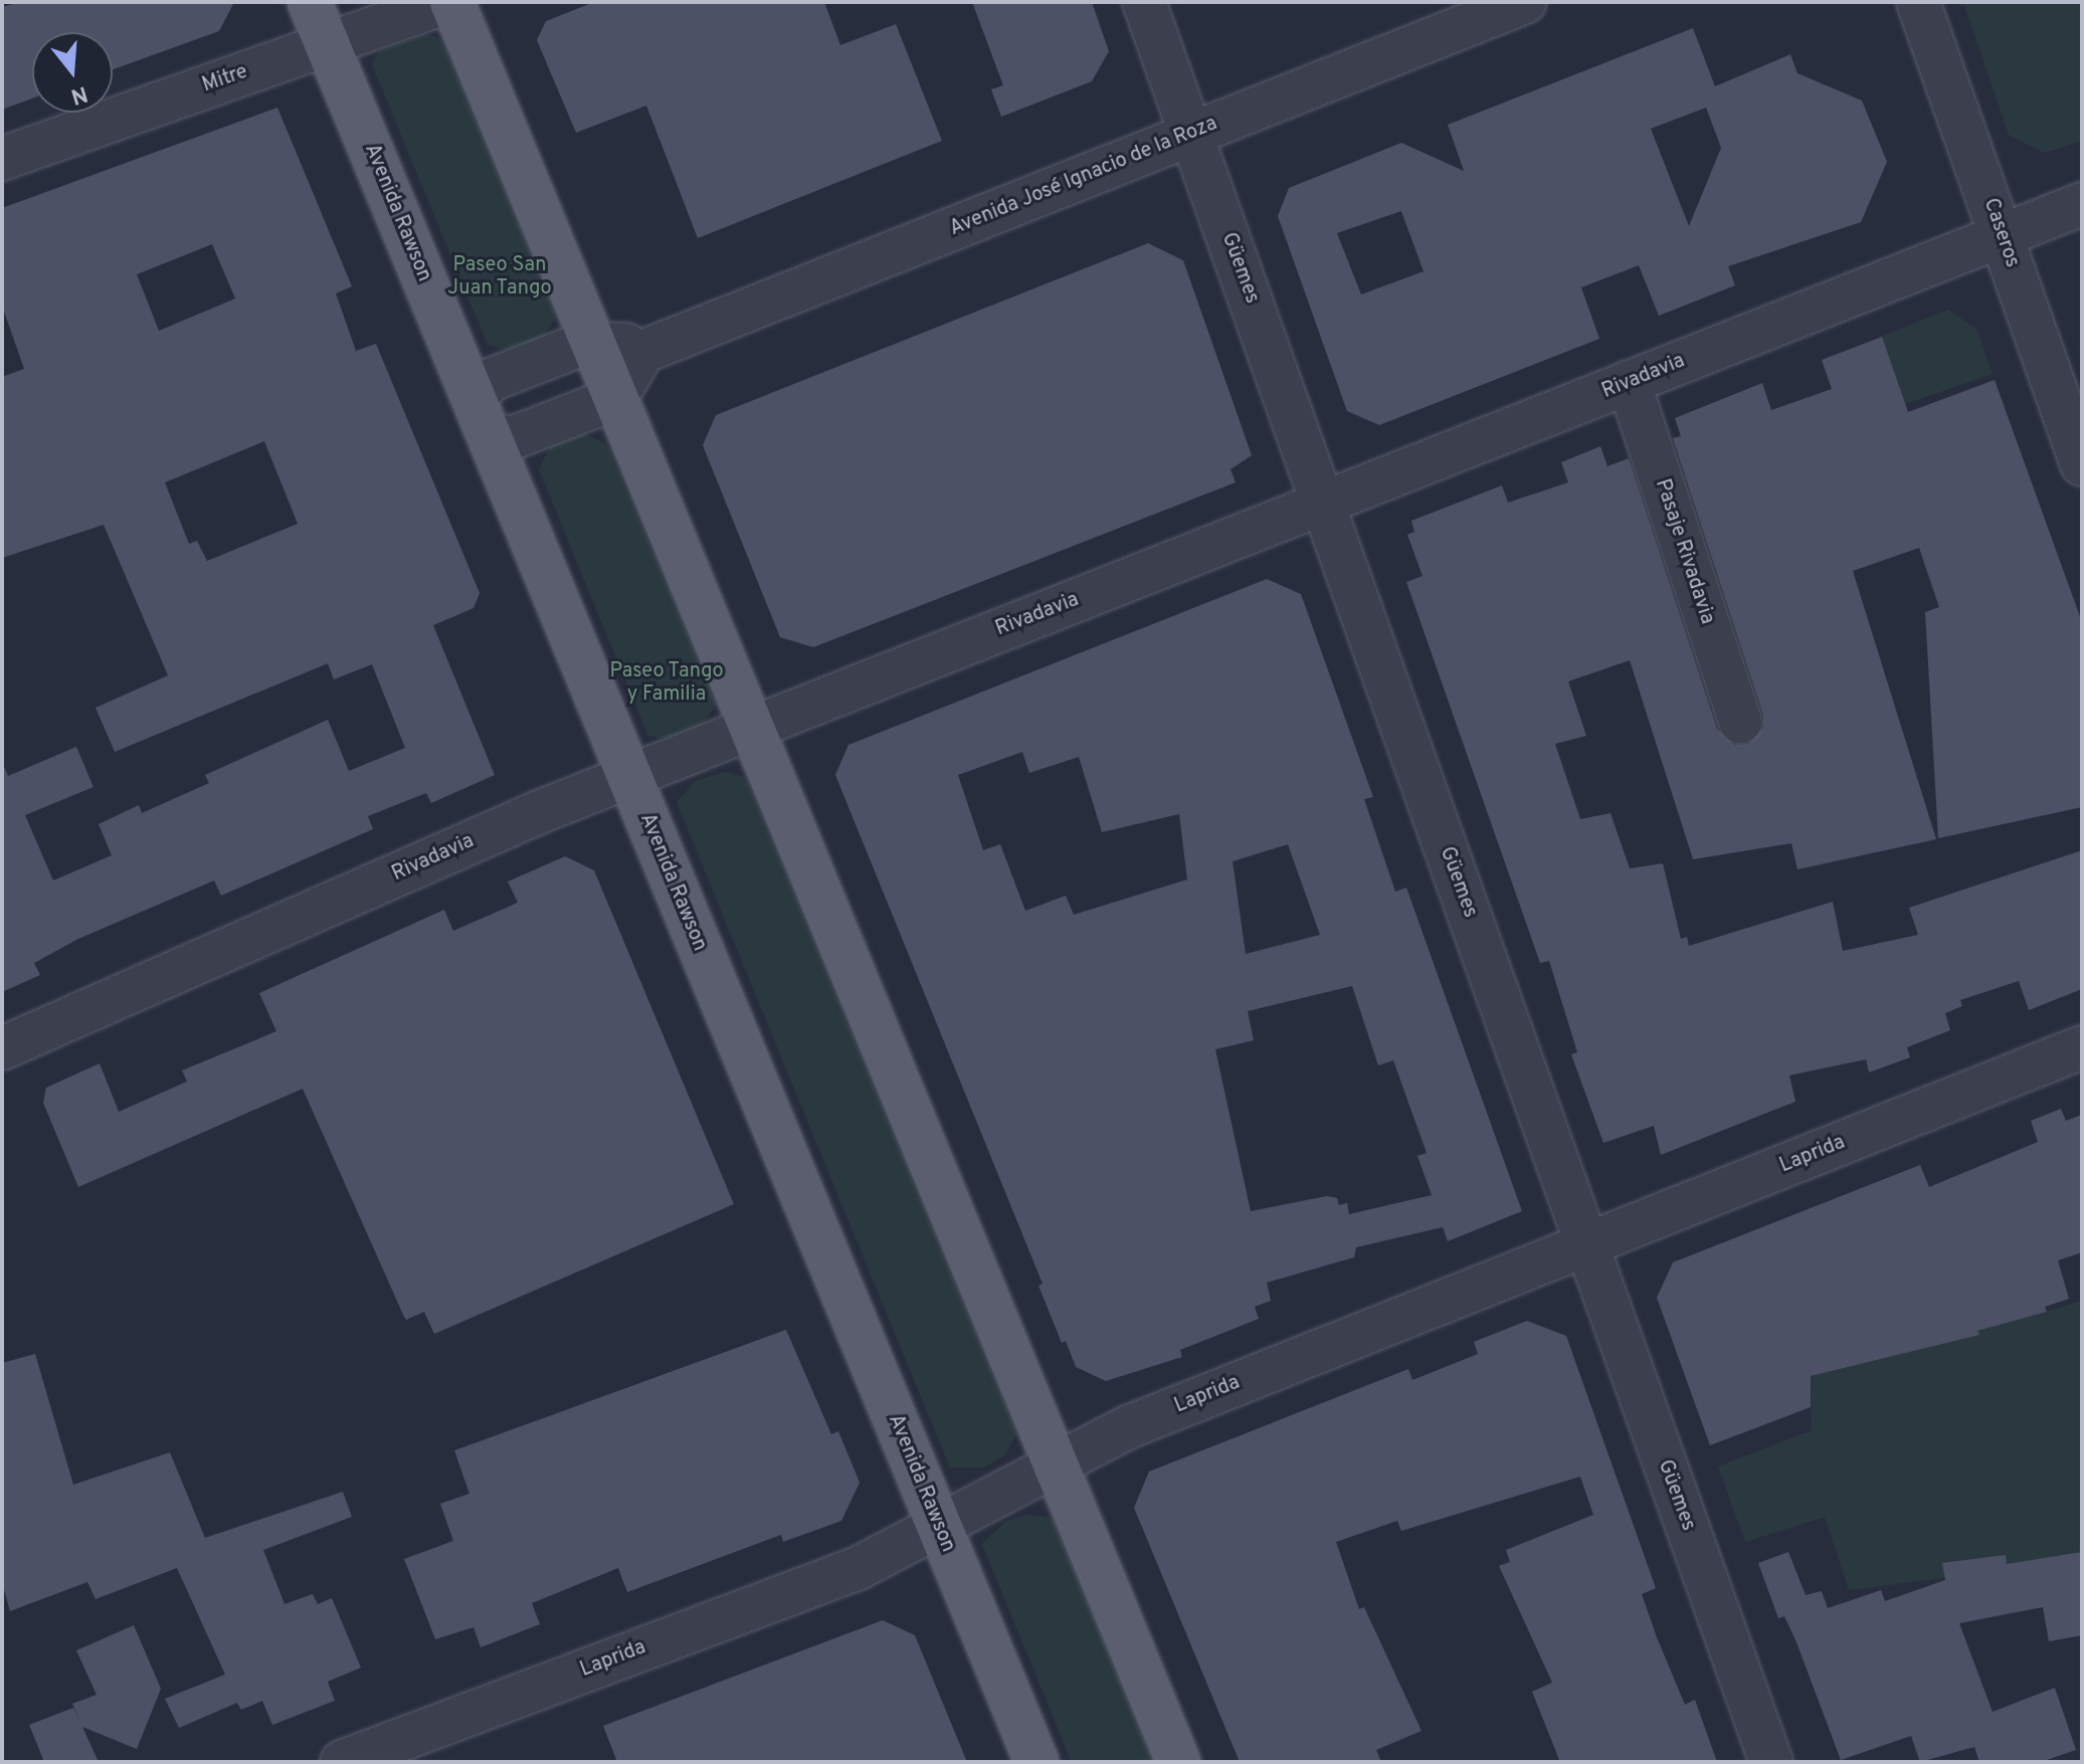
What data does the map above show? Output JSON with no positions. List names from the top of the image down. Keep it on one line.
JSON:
{"streets":{"main road":["Avenida Rawson"],"street":["Mitre","Avenida José Ignacio de la Roza","Caseros","Güemes","Rivadavia","Pasaje Rivadavia","Laprida"]},"crossings":[["Mitre","Avenida Rawson"],["Avenida José Ignacio de la Roza","Güemes"],["Avenida Rawson","Rivadavia"],["Avenida Rawson","Laprida"],["Caseros","Rivadavia"],["Güemes","Rivadavia"],["Güemes","Laprida"],["Rivadavia","Pasaje Rivadavia"]],"parks":["Paseo San Juan Tango","Paseo Tango y Familia"],"north":"bottom"}
